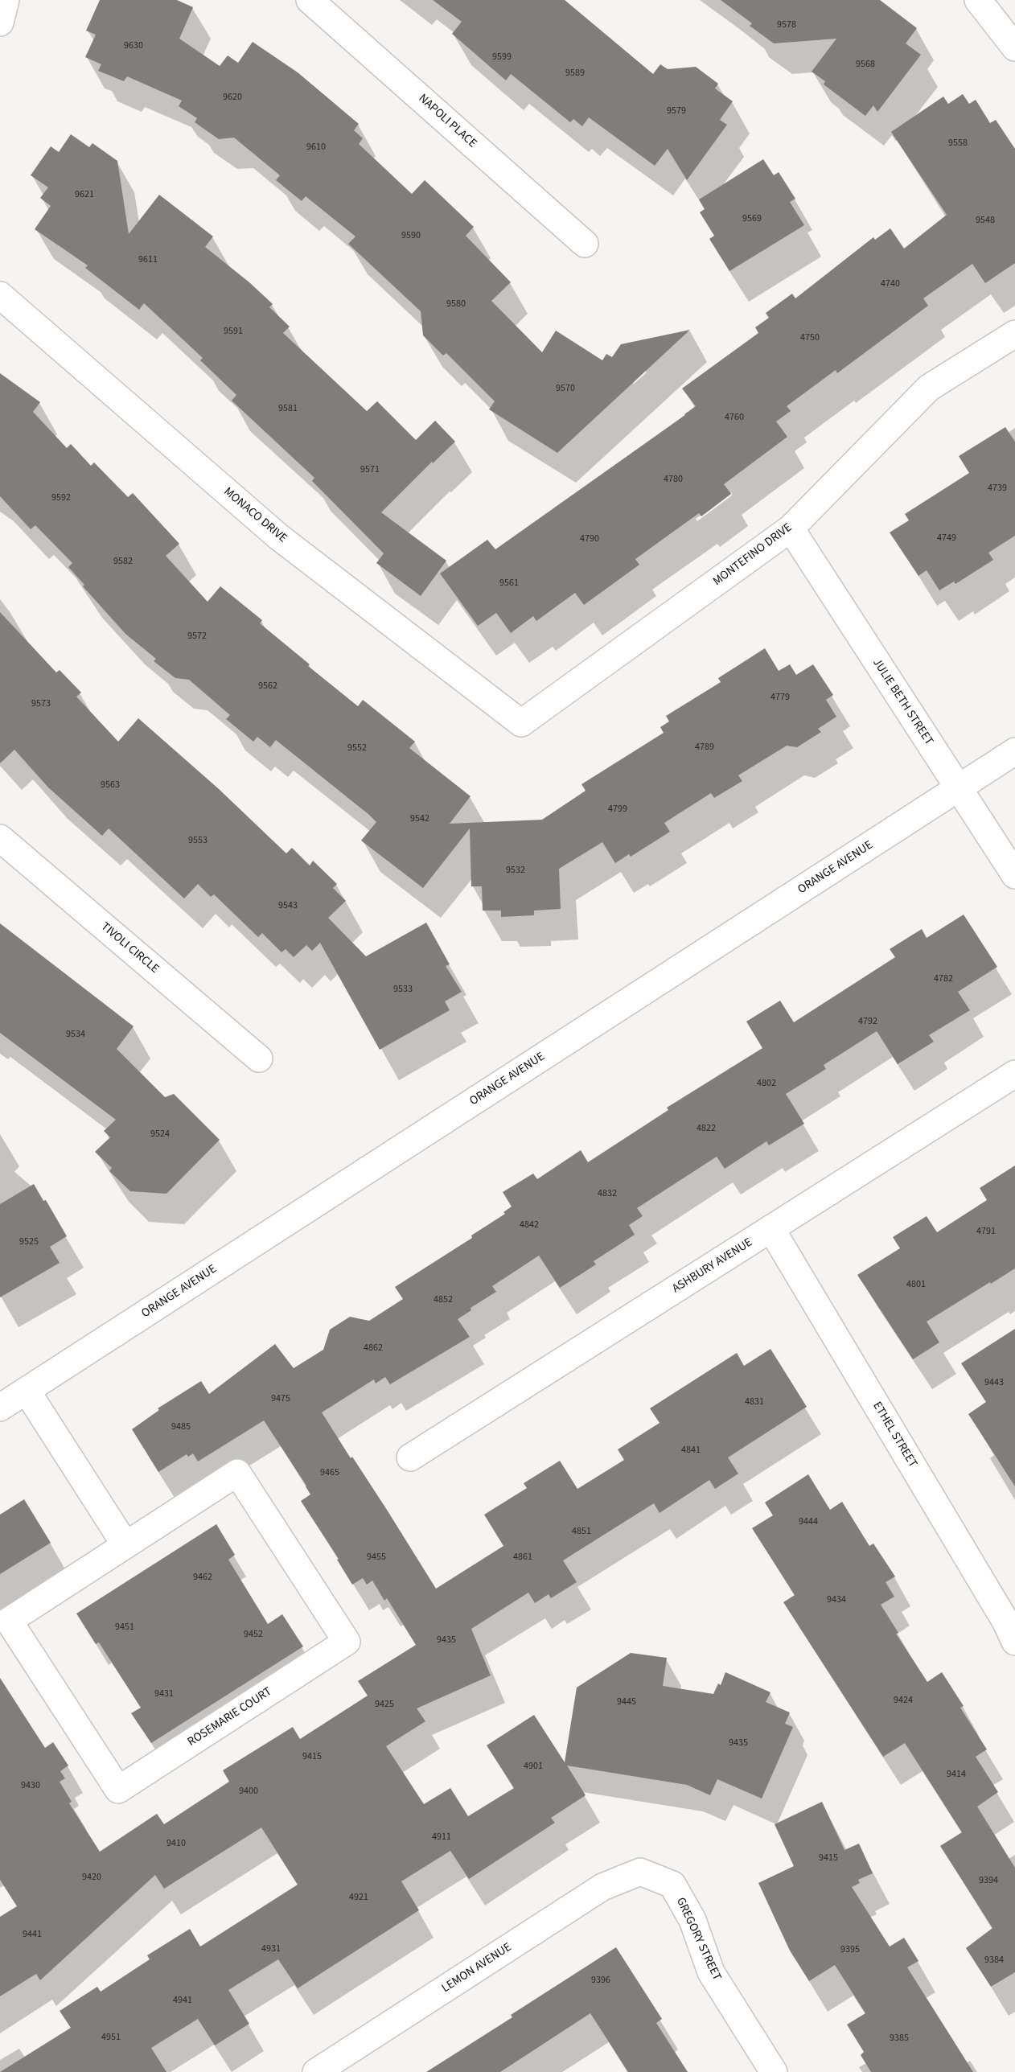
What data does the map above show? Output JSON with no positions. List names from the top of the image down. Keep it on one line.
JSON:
{"streets":{"street":["NAPOLI PLACE","MONACO DRIVE","MONTEFINO DRIVE","JULIE BETH STREET","ORANGE AVENUE","TIVOLI CIRCLE","ASHBURY AVENUE","ETHEL STREET","ROSEMARIE COURT","GREGORY STREET","LEMON AVENUE"]},"crossings":[["MONACO DRIVE","MONTEFINO DRIVE"],["MONTEFINO DRIVE","JULIE BETH STREET"],["JULIE BETH STREET","ORANGE AVENUE"],["ASHBURY AVENUE","ETHEL STREET"],["GREGORY STREET","LEMON AVENUE"]],"house_numbers":["9578","9630","9599","9568","9589","9620","9579","9558","9610","9621","9569","9548","9590","9611","4740","9580","9591","4750","9570","9581","4760","9571","4780","4739","9592","4749","4790","9582","9561","9572","9562","4779","9573","4789","9552","9563","4799","9542","9553","9532","9543","4782","9533","4792","9534","4802","4822","9524","4832","4842","4791","9525","4801","4852","4862","9443","9475","4831","9485","4841","9465","9444","4851","9455","4861","9462","9434","9451","9452","9435","9431","9424","9445","9425","9435","9415","4901","9414","9430","9400","4911","9410","9415","9420","9394","4921","9441","4931","9395","9384","9396","4941","4951","9385"]}
